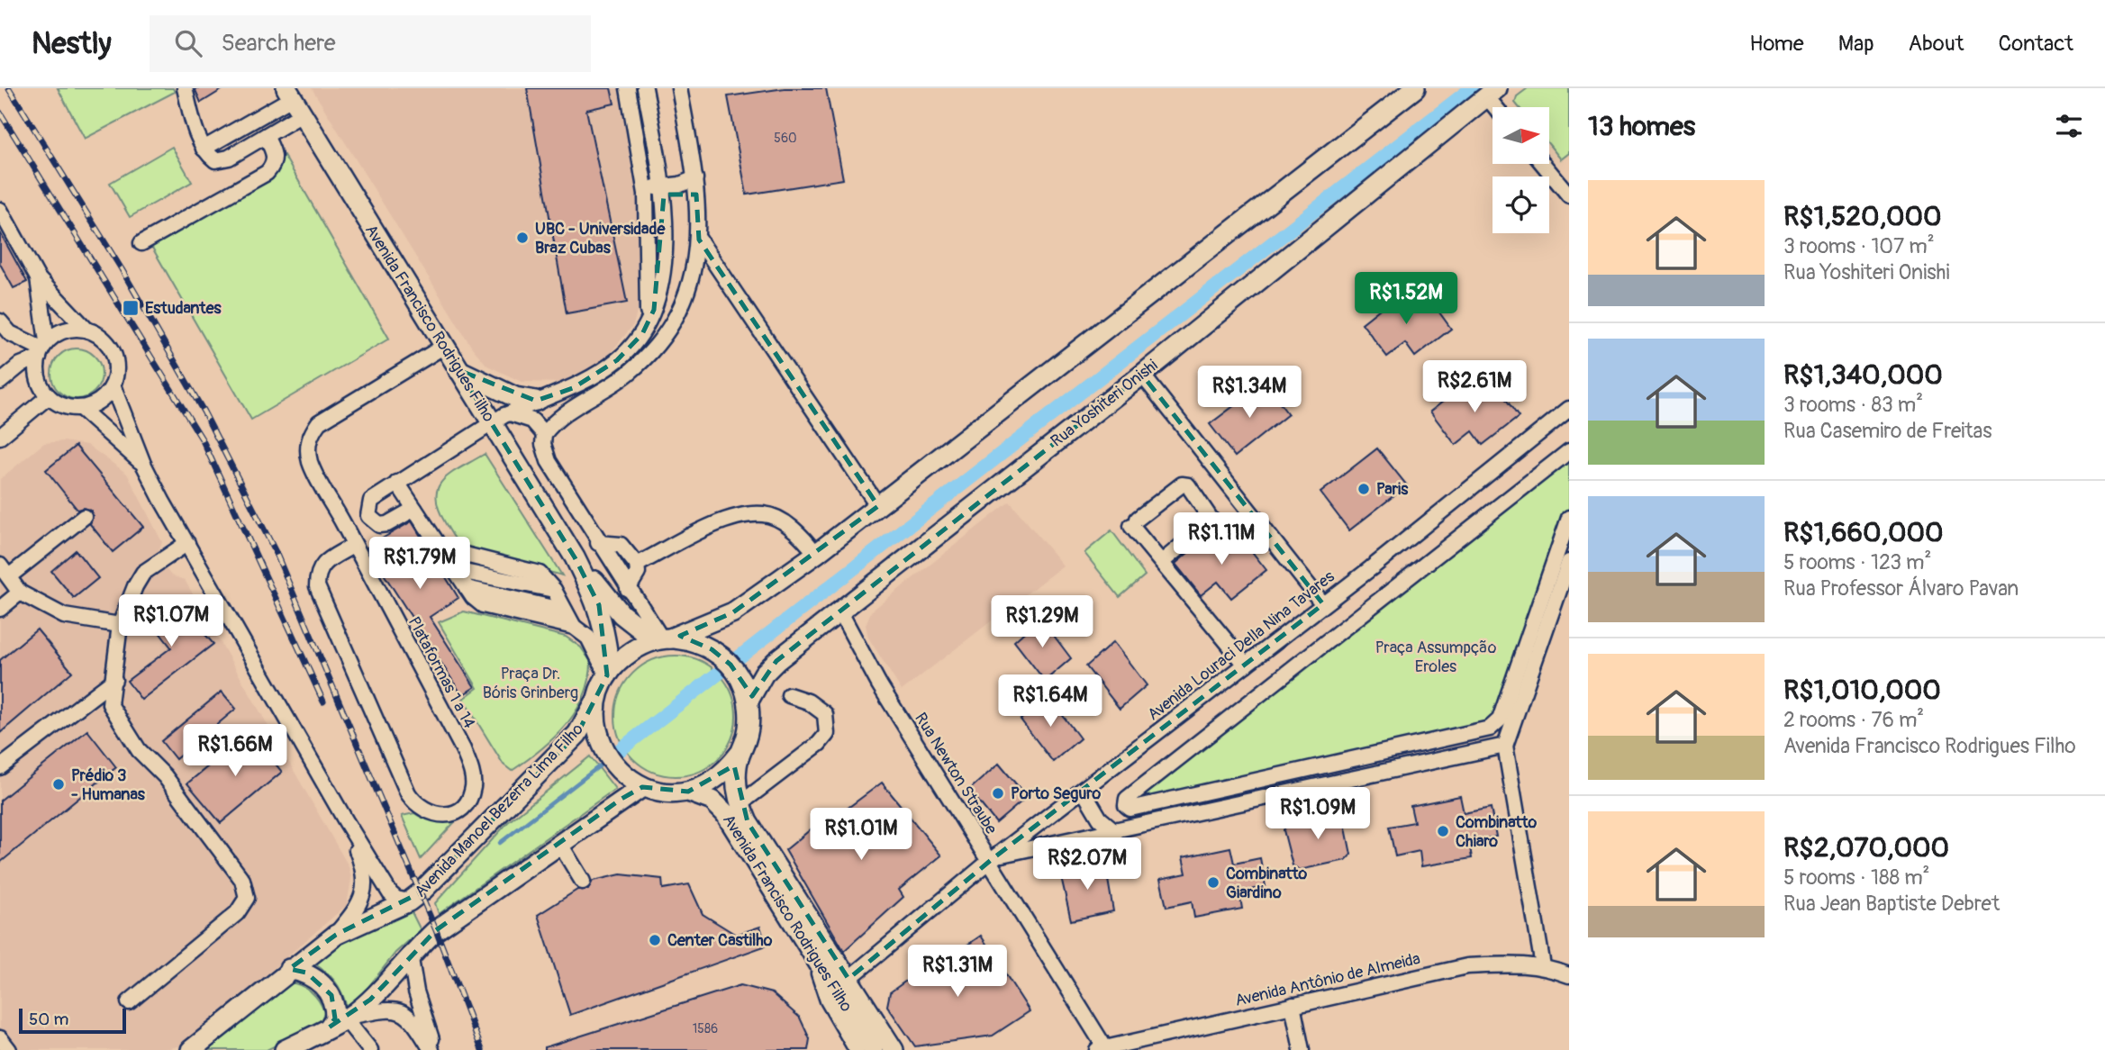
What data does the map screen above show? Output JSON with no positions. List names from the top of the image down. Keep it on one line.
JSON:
{"streets":{"main road":["Avenida Francisco Rodrigues Filho","Rua Yoshiteri Onishi","Avenida Manoel Bezerra Lima Filho"],"street":["Avenida Louraci Della Nina Tavares","Plataformas 1 a 14","Rua Newton Straube","Avenida Antônio de Almeida"]},"crossings":[["Avenida Francisco Rodrigues Filho","Rua Yoshiteri Onishi"],["Avenida Francisco Rodrigues Filho","Avenida Louraci Della Nina Tavares"],["Avenida Francisco Rodrigues Filho","Plataformas 1 a 14"],["Avenida Francisco Rodrigues Filho","Avenida Manoel Bezerra Lima Filho"],["Rua Yoshiteri Onishi","Rua Newton Straube"],["Rua Yoshiteri Onishi","Avenida Manoel Bezerra Lima Filho"],["Avenida Louraci Della Nina Tavares","Rua Newton Straube"],["Rua Newton Straube","Avenida Antônio de Almeida"]],"parks":["Praça Assumpção Eroles","Praça Dr. Bóris Grinberg"],"places":{"other":["UBC - Universidade Braz Cubas","Paris","Prédio 3 - Humanas","Porto Seguro","Combinatto Chiaro","Combinatto Giardino","Center Castilho"],"transit":["Estudantes"]},"house_numbers":["560","1586"],"scale_bar":"50 m","north":"right","page":{"header":"Nestly","search":"Search here","nav":["Home","Map","About","Contact"],"heading":"13 homes","list":[{"name":"R$1,520,000","note":"3 rooms · 107 m² · Rua Yoshiteri Onishi"},{"name":"R$1,340,000","note":"3 rooms · 83 m² · Rua Casemiro de Freitas"},{"name":"R$1,660,000","note":"5 rooms · 123 m² · Rua Professor Álvaro Pavan"},{"name":"R$1,010,000","note":"2 rooms · 76 m² · Avenida Francisco Rodrigues Filho"},{"name":"R$2,070,000","note":"5 rooms · 188 m² · Rua Jean Baptiste Debret"}],"price":["R$1.52M","R$2.61M","R$1.34M","R$1.11M","R$1.79M","R$1.07M","R$1.29M","R$1.64M","R$1.66M","R$1.09M","R$1.01M","R$2.07M","R$1.31M"],"scale":"50 m"}}
